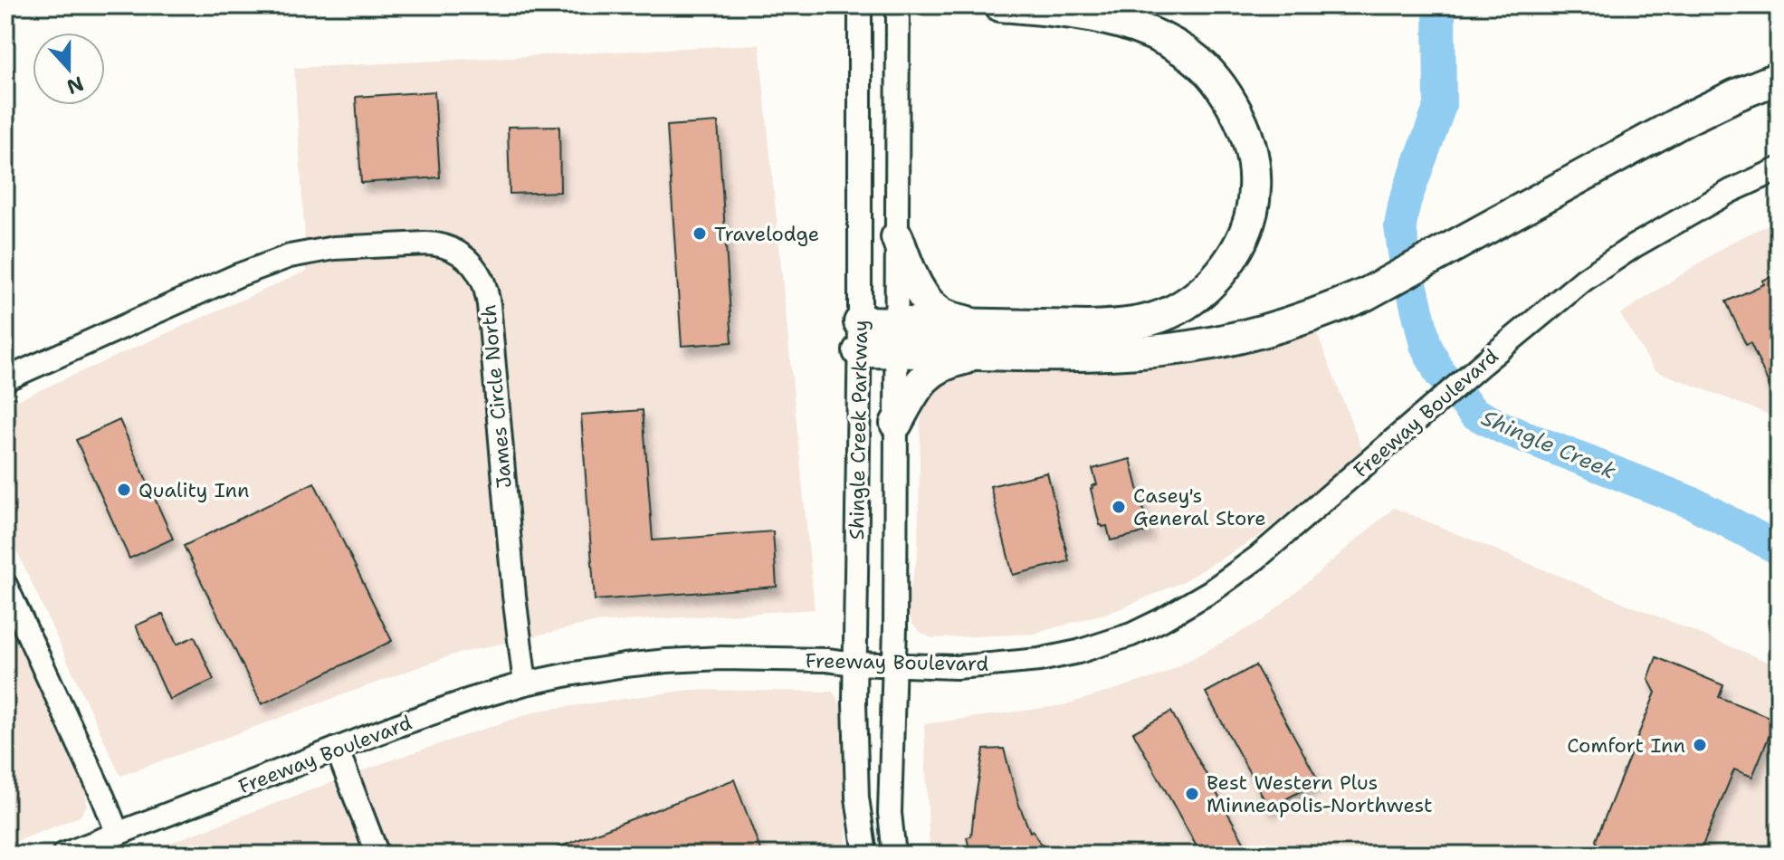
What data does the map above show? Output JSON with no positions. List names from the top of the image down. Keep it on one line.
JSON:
{"streets":{"street":["James Circle North","Freeway Boulevard","Shingle Creek Parkway"]},"crossings":[["James Circle North","Freeway Boulevard"],["Freeway Boulevard","Shingle Creek Parkway"]],"water":["Shingle Creek"],"places":["Travelodge","Quality Inn","Casey's General Store","Comfort Inn","Best Western Plus Minneapolis-Northwest"],"north":"bottom"}
